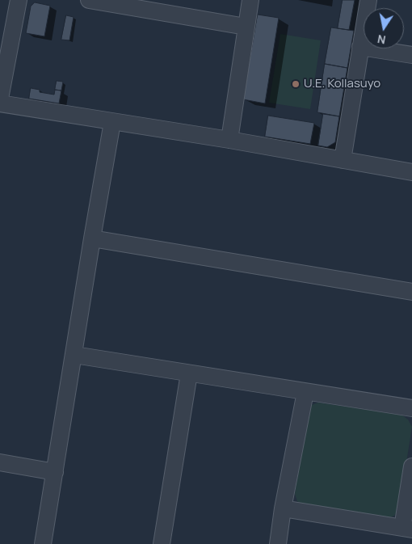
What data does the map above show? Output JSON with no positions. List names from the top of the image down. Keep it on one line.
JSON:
{"places":["U.E. Kollasuyo"],"north":"bottom"}
